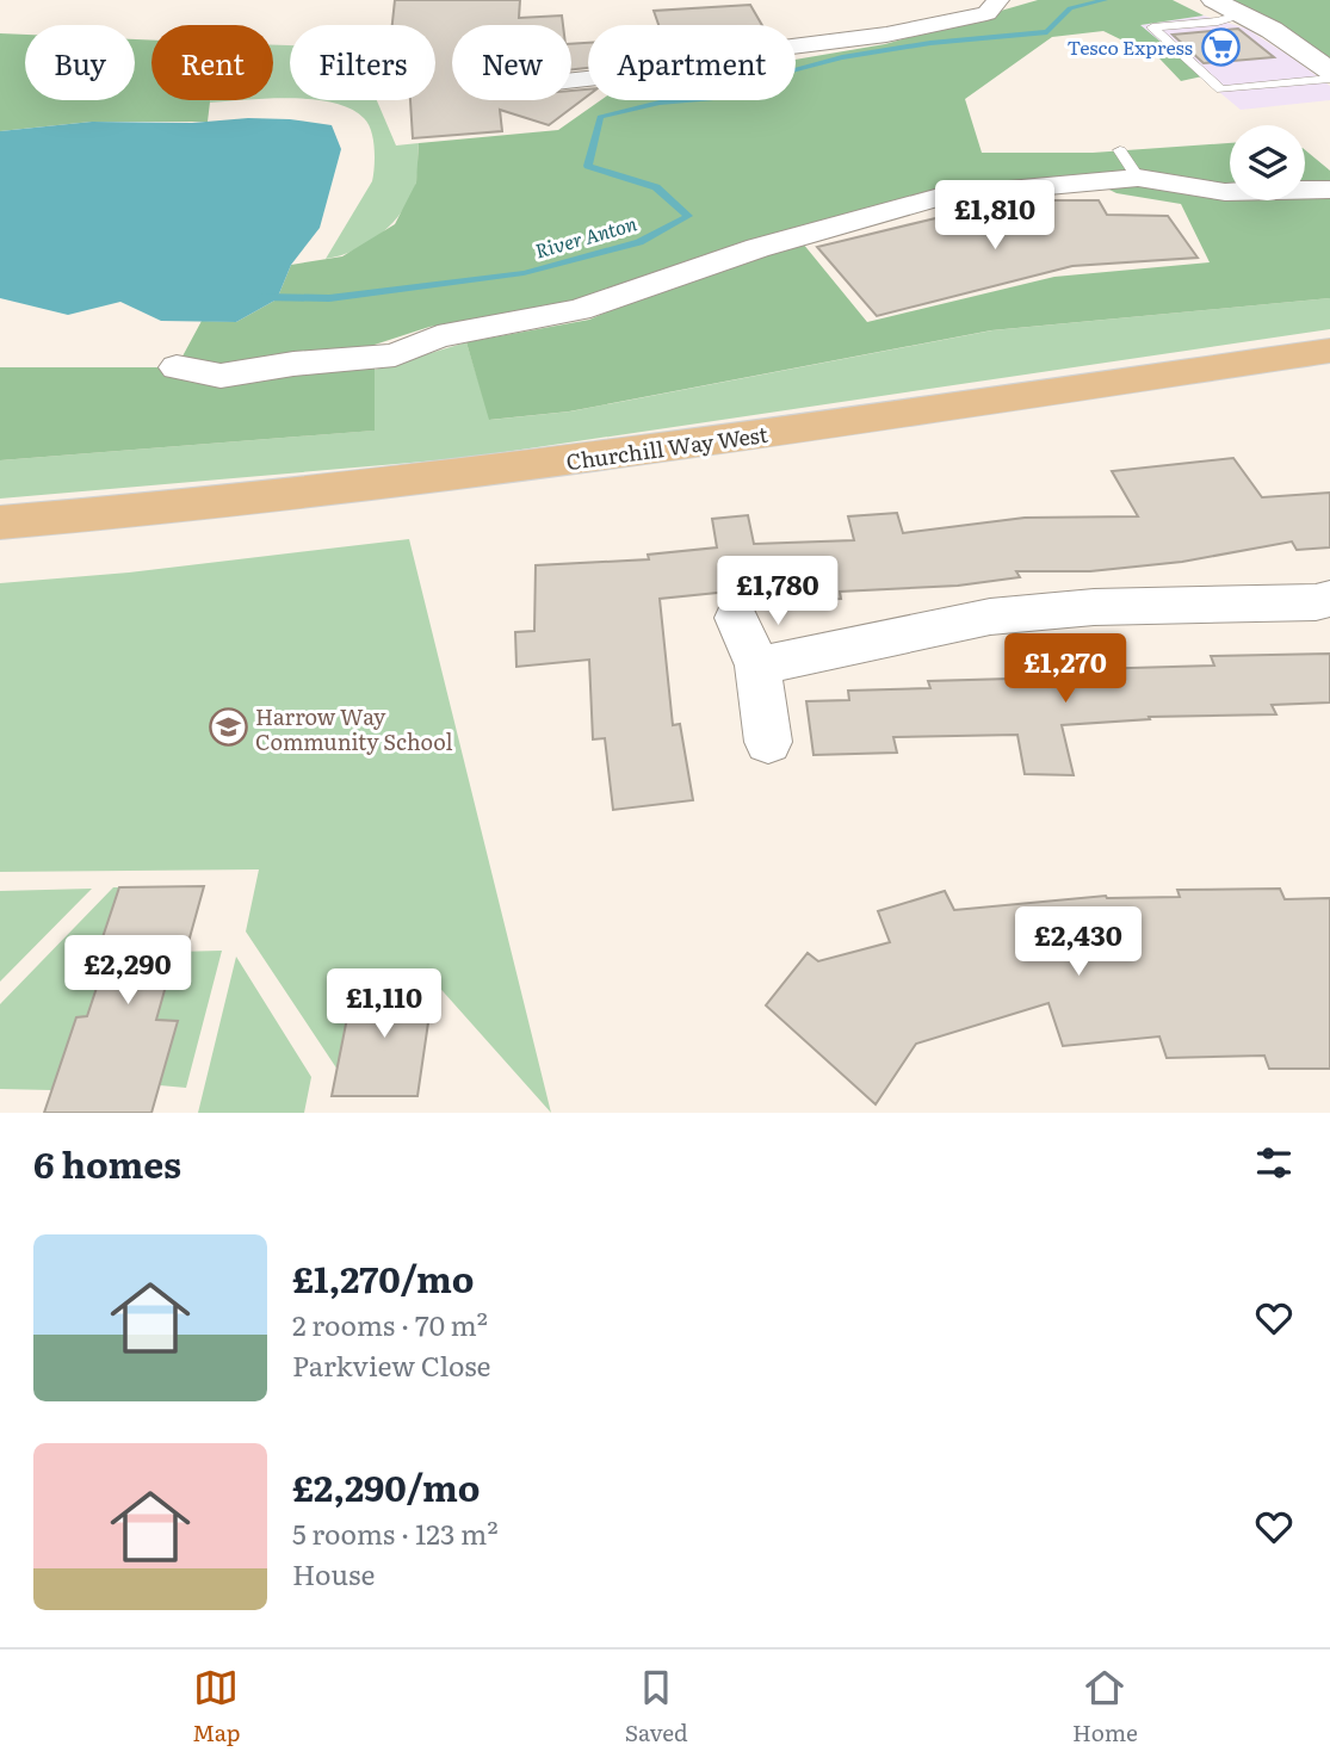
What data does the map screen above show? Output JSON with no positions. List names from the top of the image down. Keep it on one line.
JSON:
{"streets":{"main road":["Churchill Way West"]},"water":["River Anton"],"places":{"supermarket":["Tesco Express"],"school or university":["Harrow Way Community School"]},"page":{"chip":["Buy","Rent","Filters","New","Apartment"],"price":["£1,810","£1,780","£1,270","£2,430","£2,290","£1,110"],"heading":"6 homes","list":[{"name":"£1,270/mo","note":"2 rooms · 70 m² · Parkview Close"},{"name":"£2,290/mo","note":"5 rooms · 123 m² · House"}],"tabs":["Map","Saved","Home"]}}
